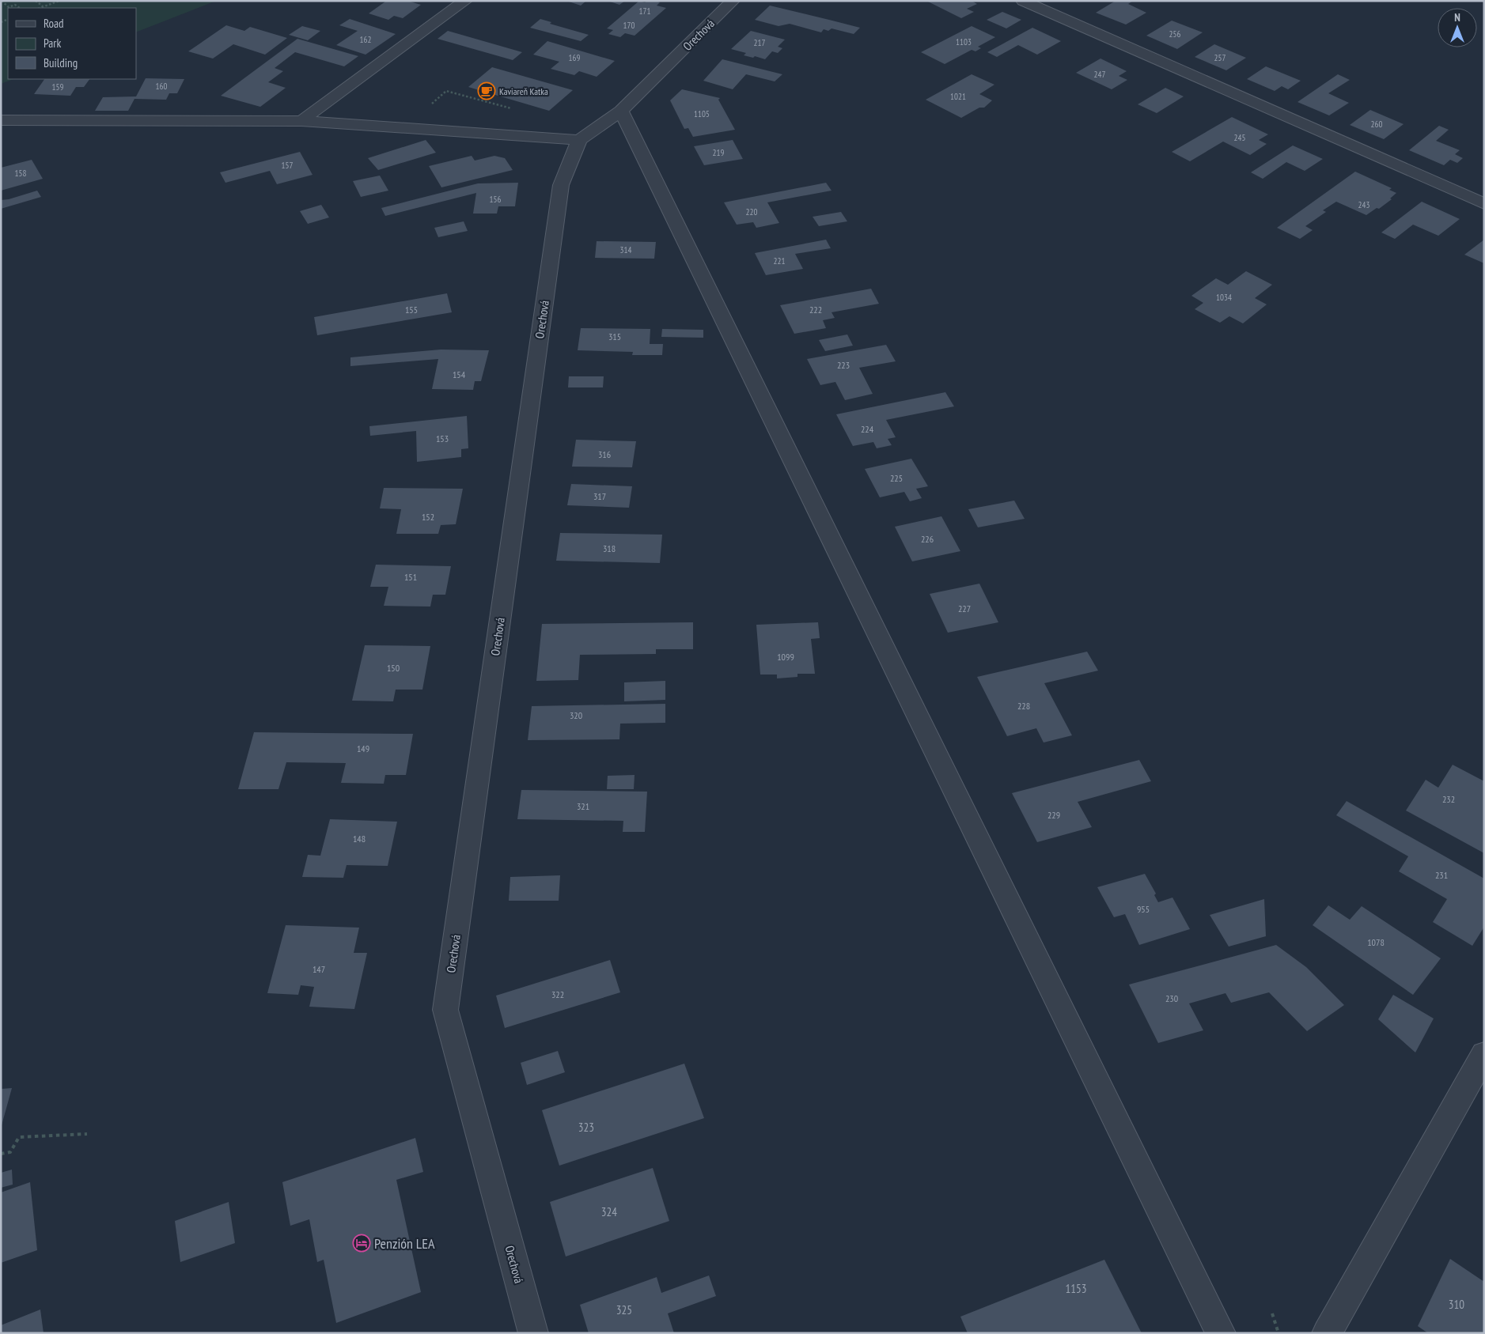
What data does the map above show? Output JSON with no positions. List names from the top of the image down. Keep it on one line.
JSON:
{"streets":{"street":["Orechová"]},"places":{"cafe":["Kaviareň Katka"],"hotel":["Penzión LEA"]},"house_numbers":["171","170","256","162","1103","217","169","257","247","160","159","1021","1105","260","245","219","157","158","156","243","220","314","221","1034","155","222","315","223","154","224","153","316","225","317","152","226","318","151","227","1099","150","228","320","149","232","321","229","148","231","955","1078","147","322","230","323","324","1153","310","325"],"legend":["Road","Park","Building"],"north":"top"}
